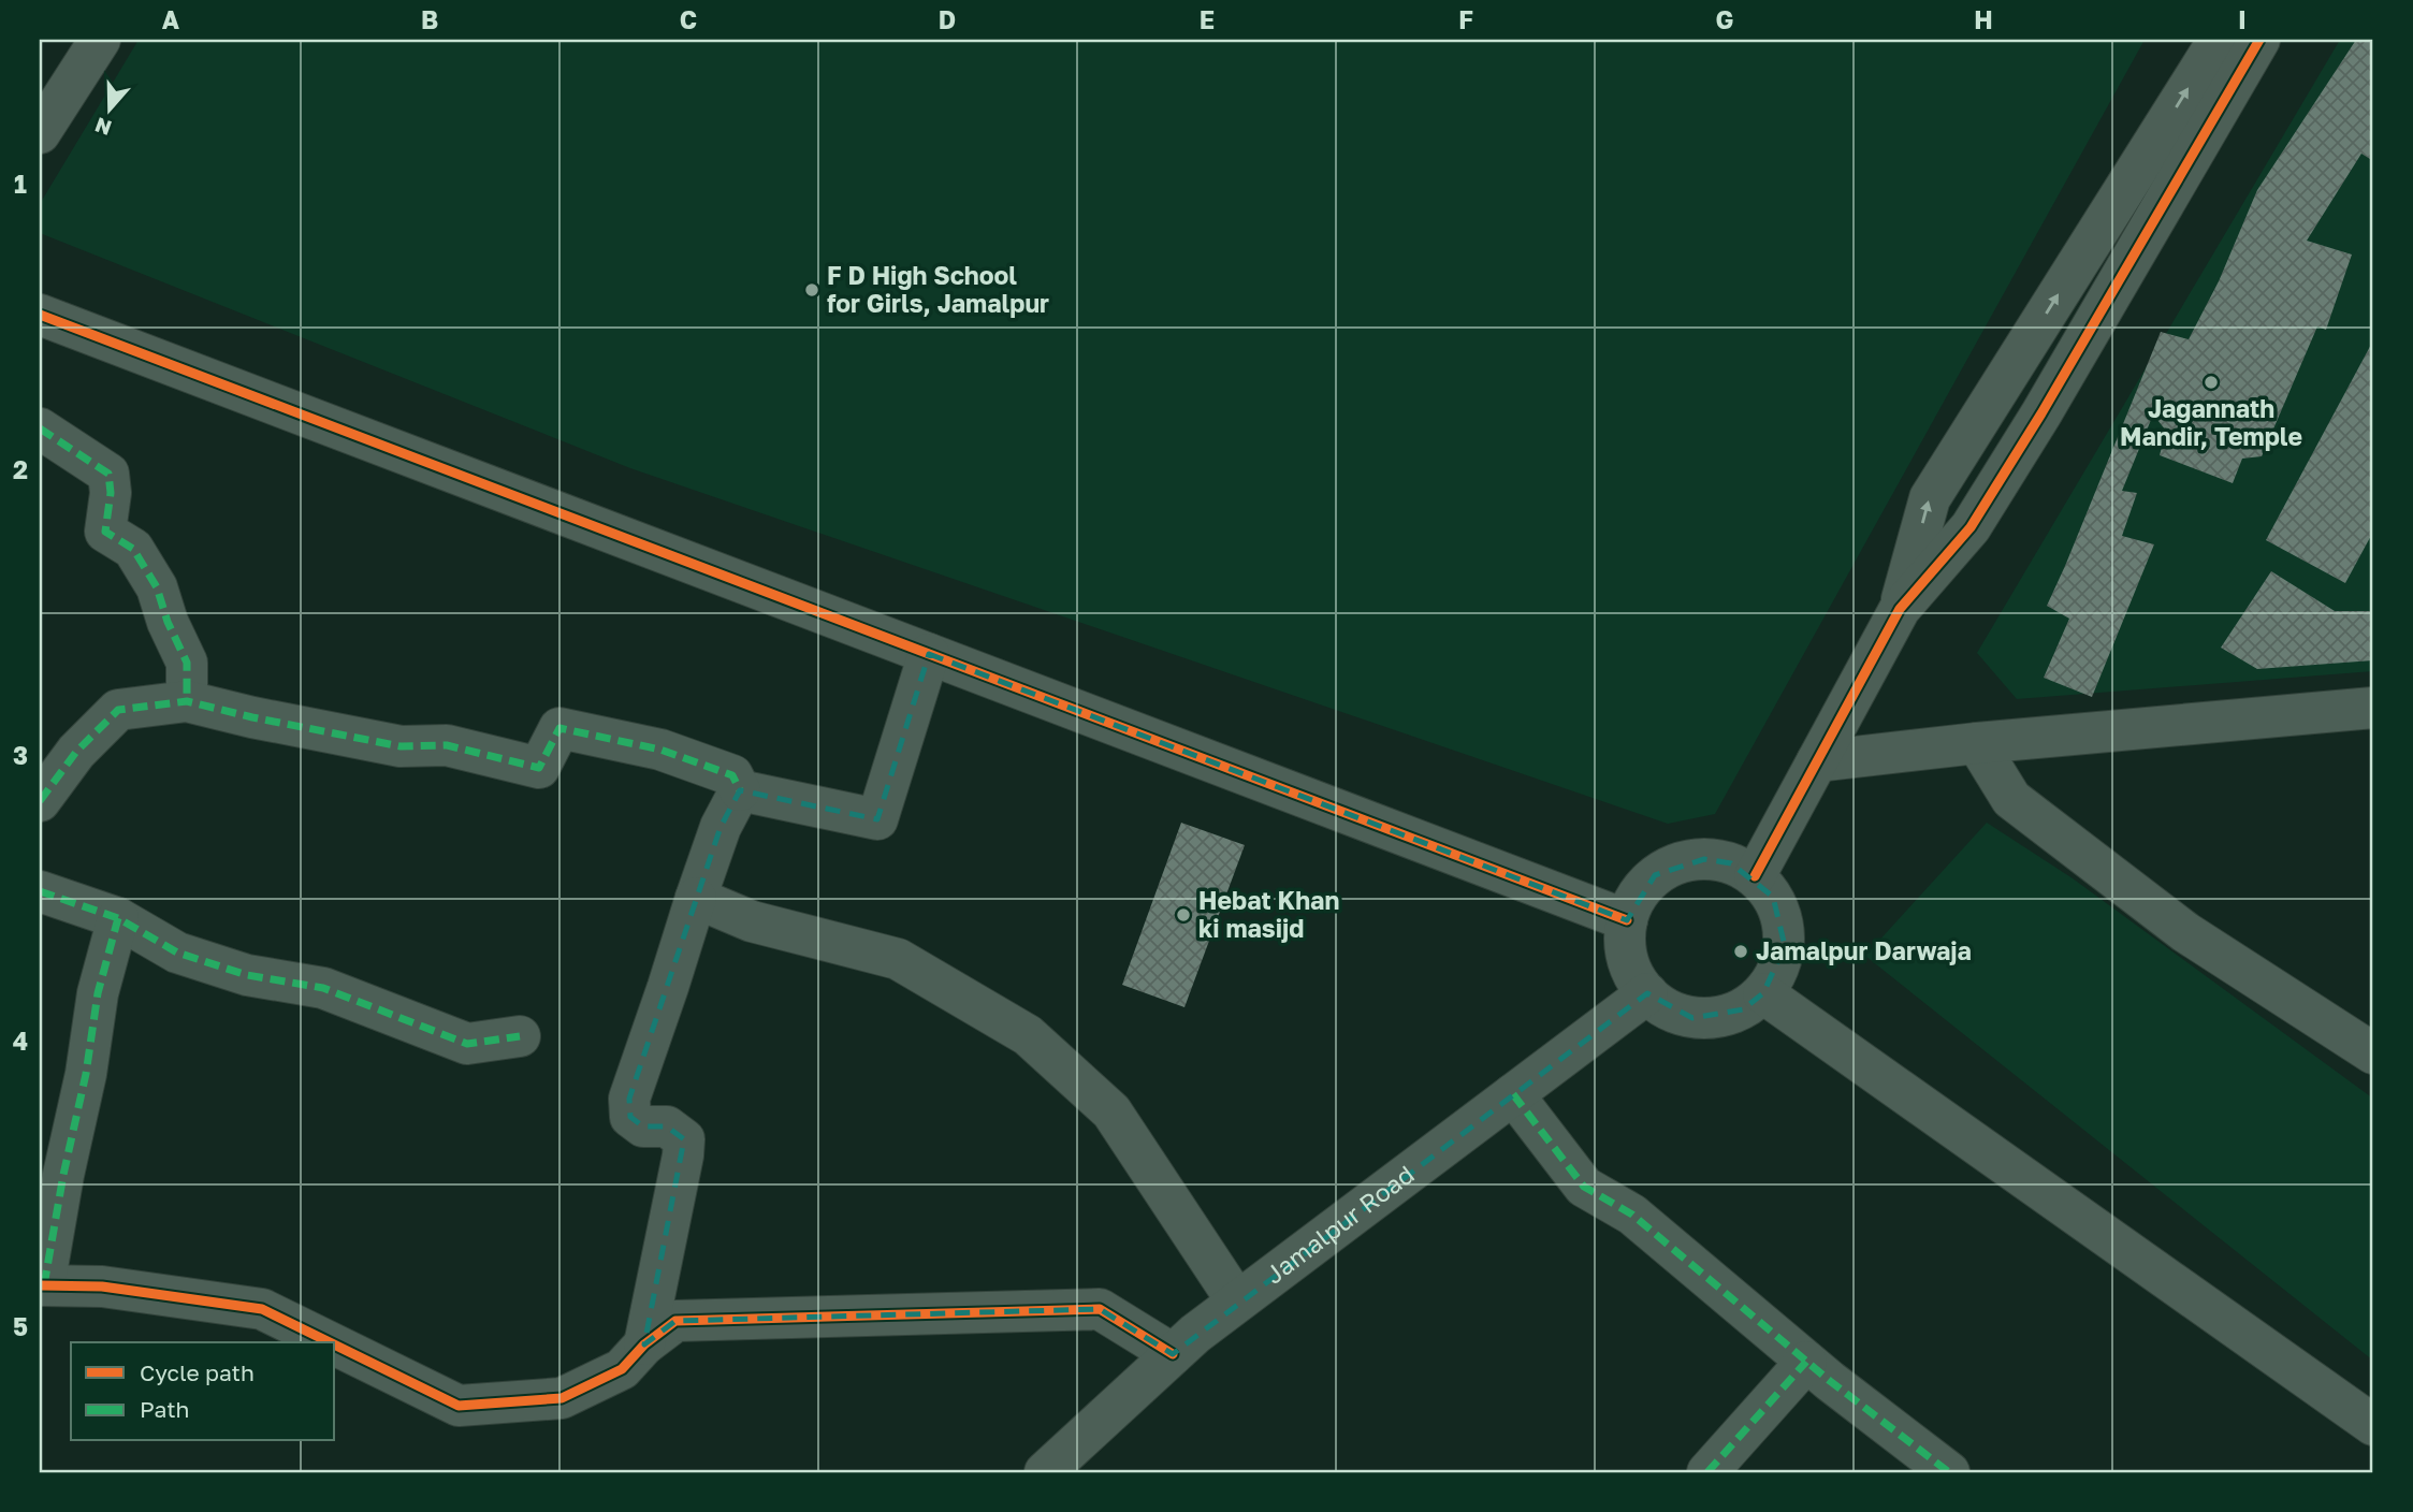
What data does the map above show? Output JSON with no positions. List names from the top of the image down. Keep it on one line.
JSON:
{"streets":{"street":["Jamalpur Road"]},"places":["F D High School for Girls, Jamalpur","Jagannath Mandir, Temple","Hebat Khan ki masijd","Jamalpur Darwaja"],"legend":["Cycle path","Path"],"north":"bottom","grid":{"columns":["A","B","C","D","E","F","G","H","I"],"rows":["1","2","3","4","5"]}}
